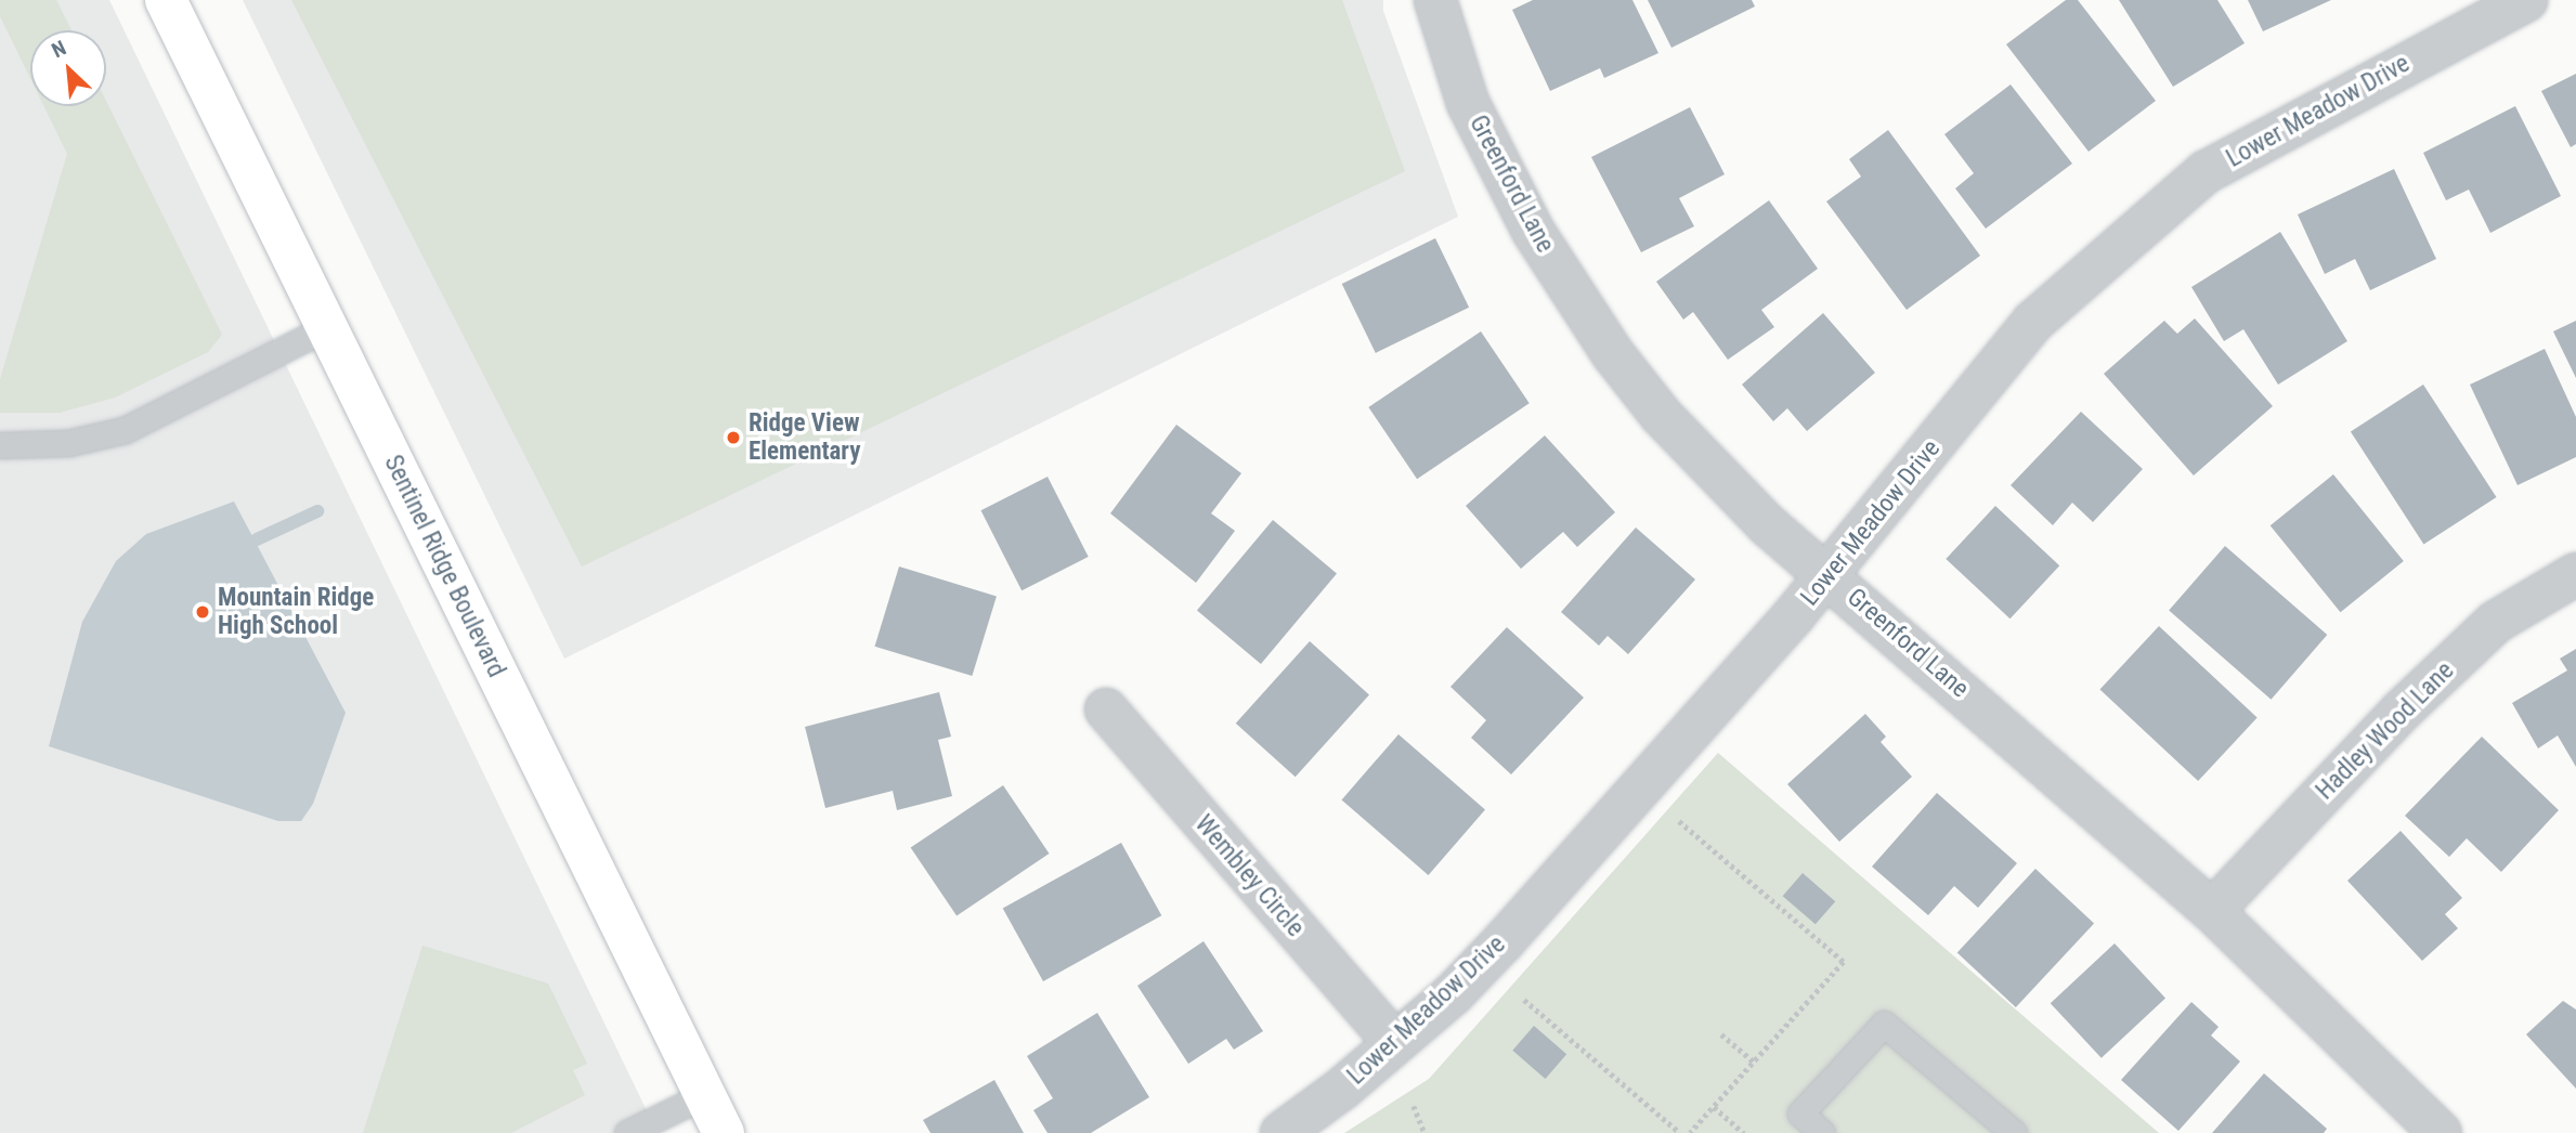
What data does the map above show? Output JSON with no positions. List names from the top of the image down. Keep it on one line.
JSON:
{"streets":{"main road":["Sentinel Ridge Boulevard"],"street":["Lower Meadow Drive","Greenford Lane","Hadley Wood Lane","Wembley Circle"]},"crossings":[["Lower Meadow Drive","Greenford Lane"],["Lower Meadow Drive","Wembley Circle"],["Greenford Lane","Hadley Wood Lane"]],"places":["Ridge View Elementary","Mountain Ridge High School"],"north":"top left"}
